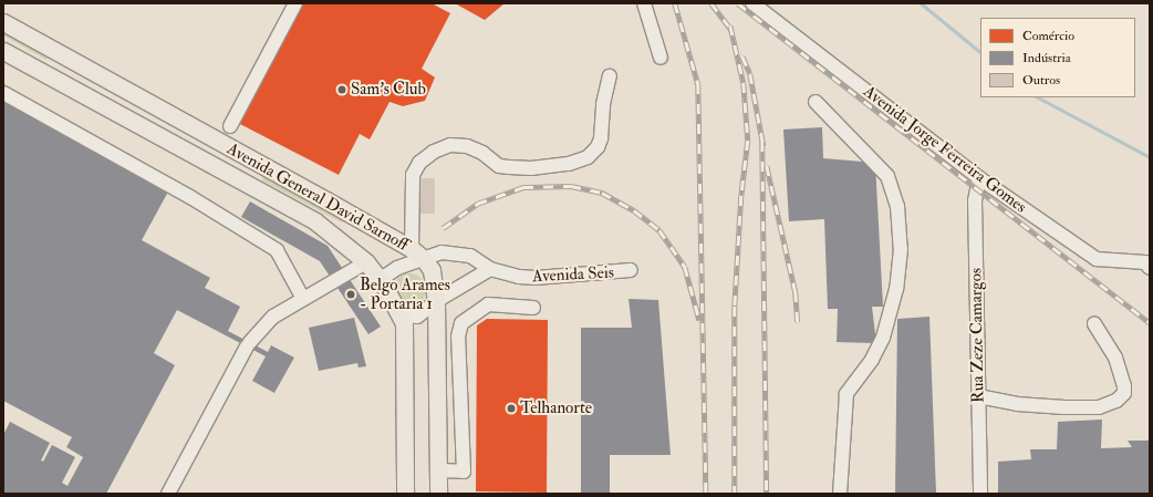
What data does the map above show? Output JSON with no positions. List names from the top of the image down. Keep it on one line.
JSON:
{"streets":{"main road":["Avenida General David Sarnoff"],"street":["Avenida Jorge Ferreira Gomes","Avenida Seis","Rua Zeze Camargos"]},"crossings":[["Avenida Jorge Ferreira Gomes","Rua Zeze Camargos"],["Avenida General David Sarnoff","Avenida Seis"]],"places":["Sam's Club","Belgo Arames - Portaria 1","Telhanorte"],"legend":["Comércio","Indústria","Outros"]}
